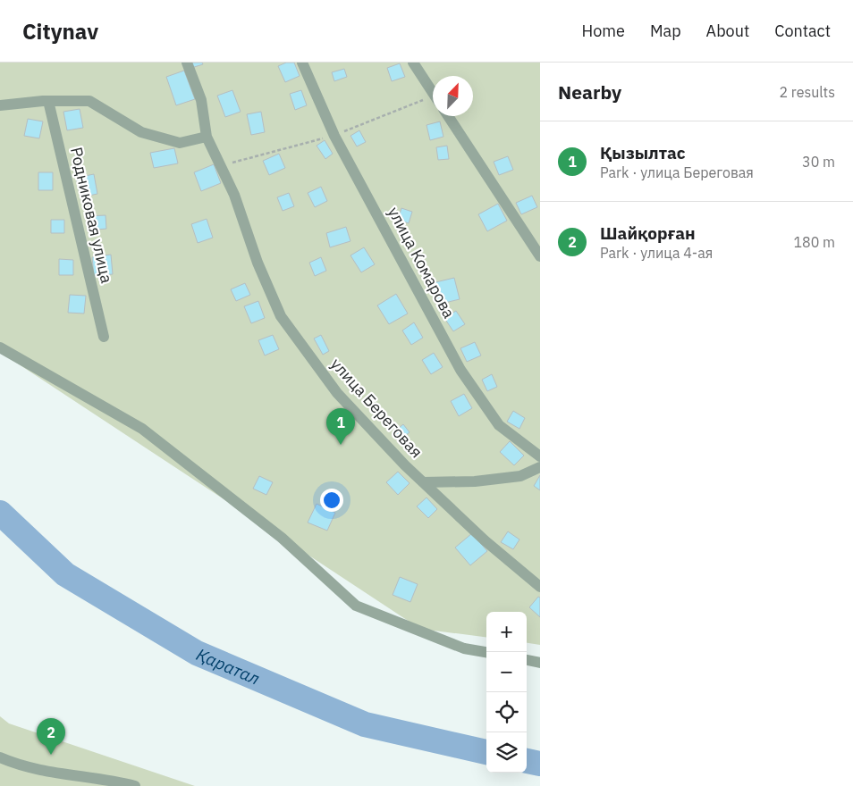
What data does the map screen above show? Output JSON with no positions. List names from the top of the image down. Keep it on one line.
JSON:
{"streets":{"street":["Родниковая улица","улица Комарова","улица Береговая"]},"water":["Қаратал"],"north":"top right","page":{"header":"Citynav","nav":["Home","Map","About","Contact"],"heading":["Nearby","2 results"],"list":[{"mark":"1","name":"Қызылтас","note":"Park · улица Береговая","value":"30 m"},{"mark":"2","name":"Шайқорған","note":"Park · улица 4-ая","value":"180 m"}],"pins":["1","2"],"map_buttons":["+","−"]}}
